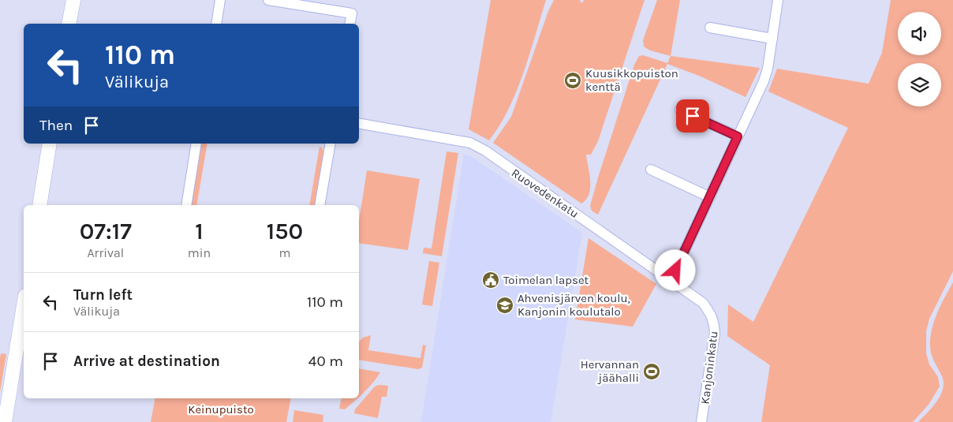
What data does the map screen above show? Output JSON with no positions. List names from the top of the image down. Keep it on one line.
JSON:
{"streets":{"street":["Ruovedenkatu","Kanjoninkatu"]},"crossings":[["Ruovedenkatu","Kanjoninkatu"]],"parks":["Keinupuisto"],"places":{"sports":["Kuusikkopuiston kenttä","Hervannan jäähalli"],"public building":["Toimelan lapset"],"school or university":["Ahvenisjärven koulu, Kanjonin koulutalo"]},"page":{"turn":["110 m","Välikuja"],"then":"Then","eta":["07:17","Arrival","1","min","150","m"],"list":[{"name":"Turn left","note":"Välikuja","value":"110 m"},{"name":"Arrive at destination","value":"40 m"}]}}
